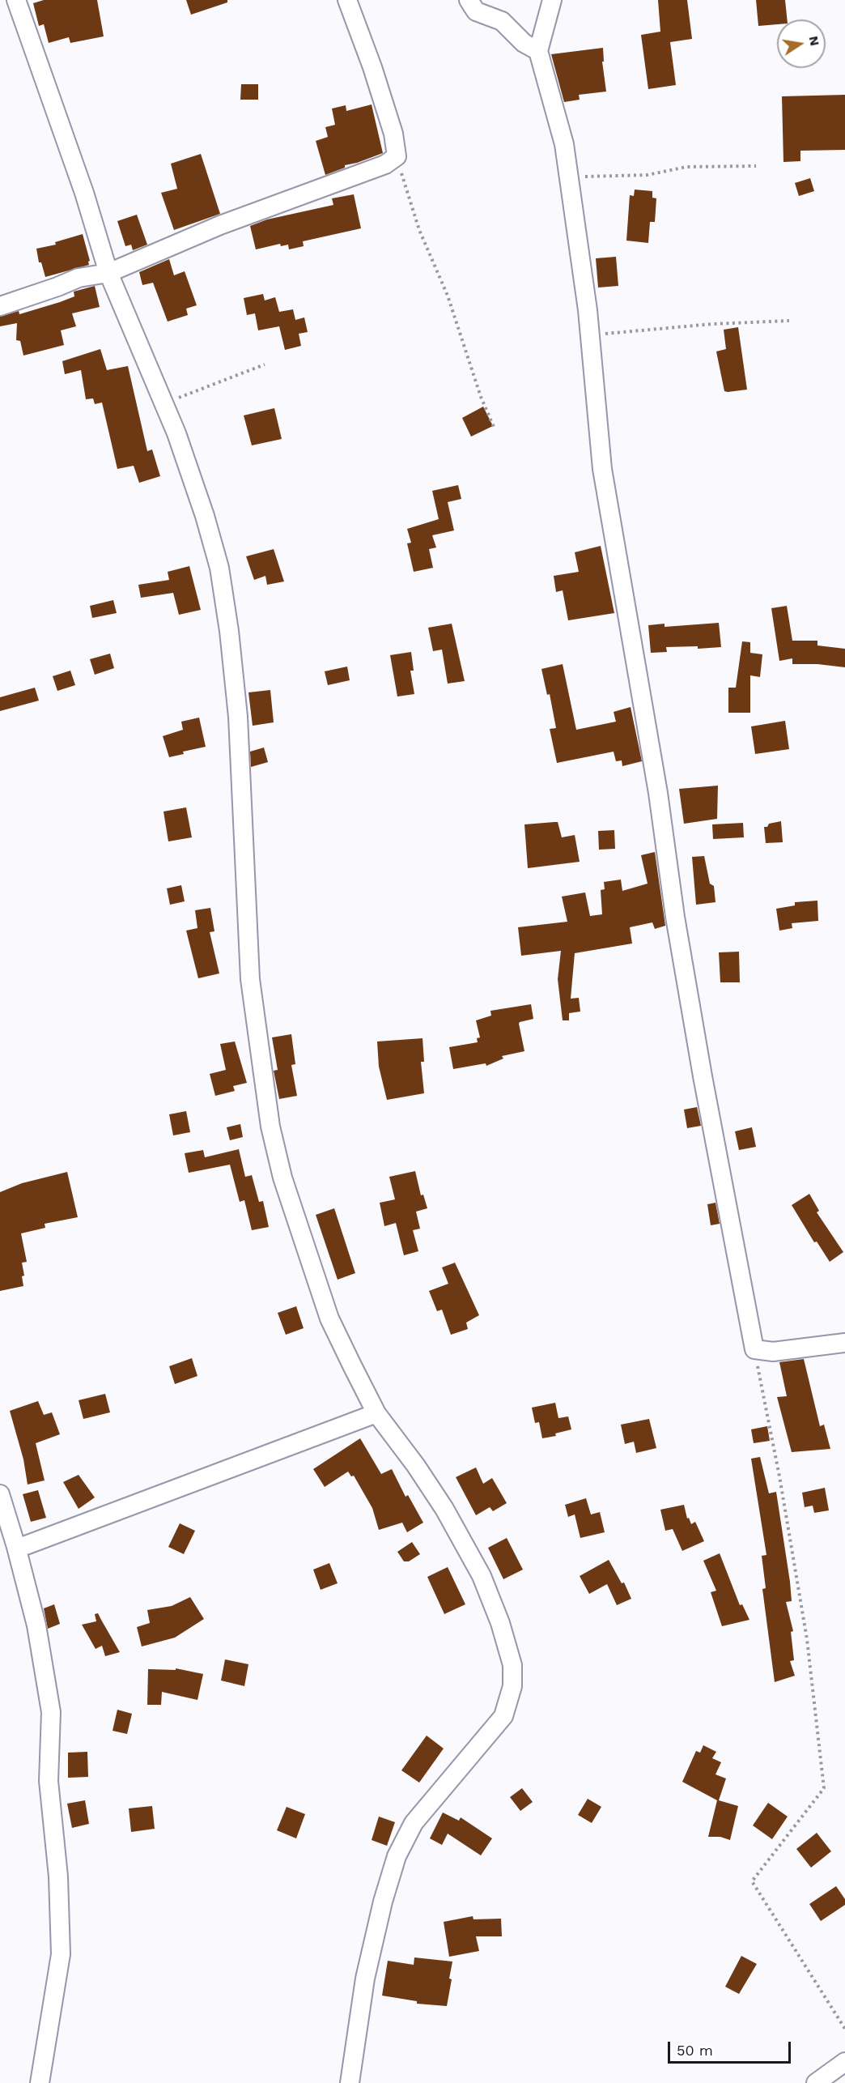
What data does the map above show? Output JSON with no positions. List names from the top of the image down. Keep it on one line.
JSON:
{"scale_bar":"50 m","north":"right"}
